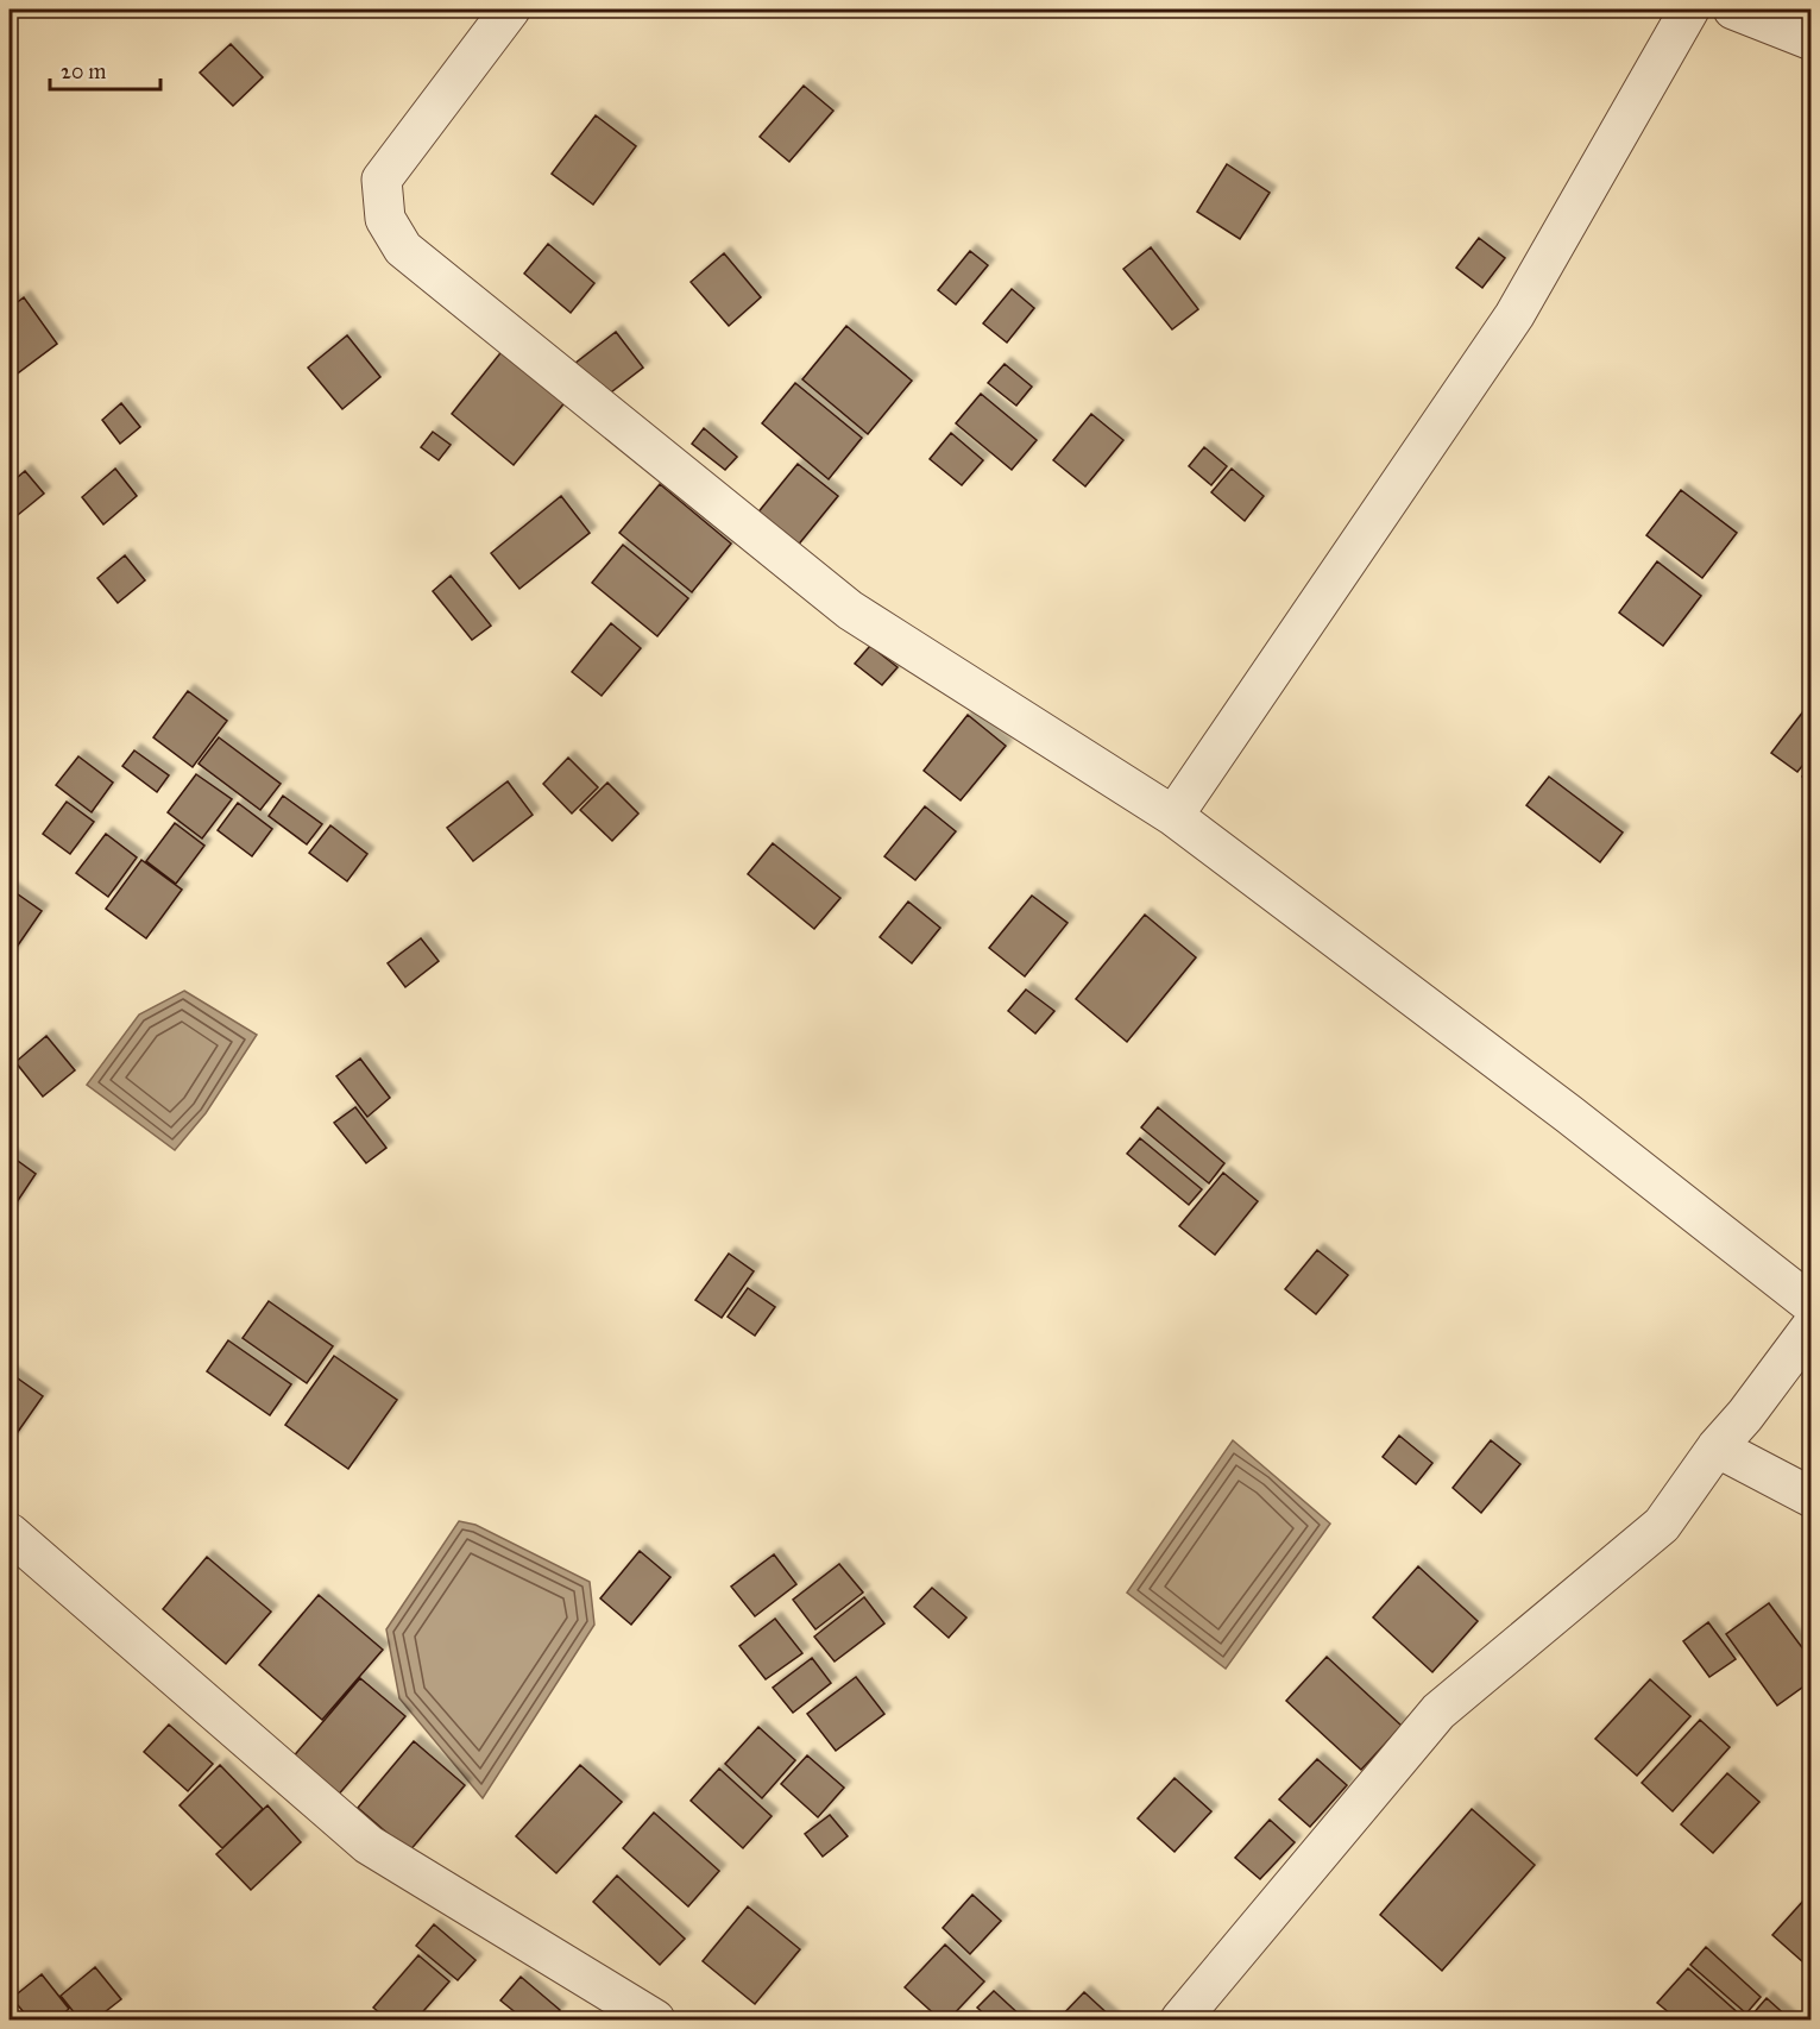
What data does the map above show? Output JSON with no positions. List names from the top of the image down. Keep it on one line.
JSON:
{"scale_bar":"20 m"}
